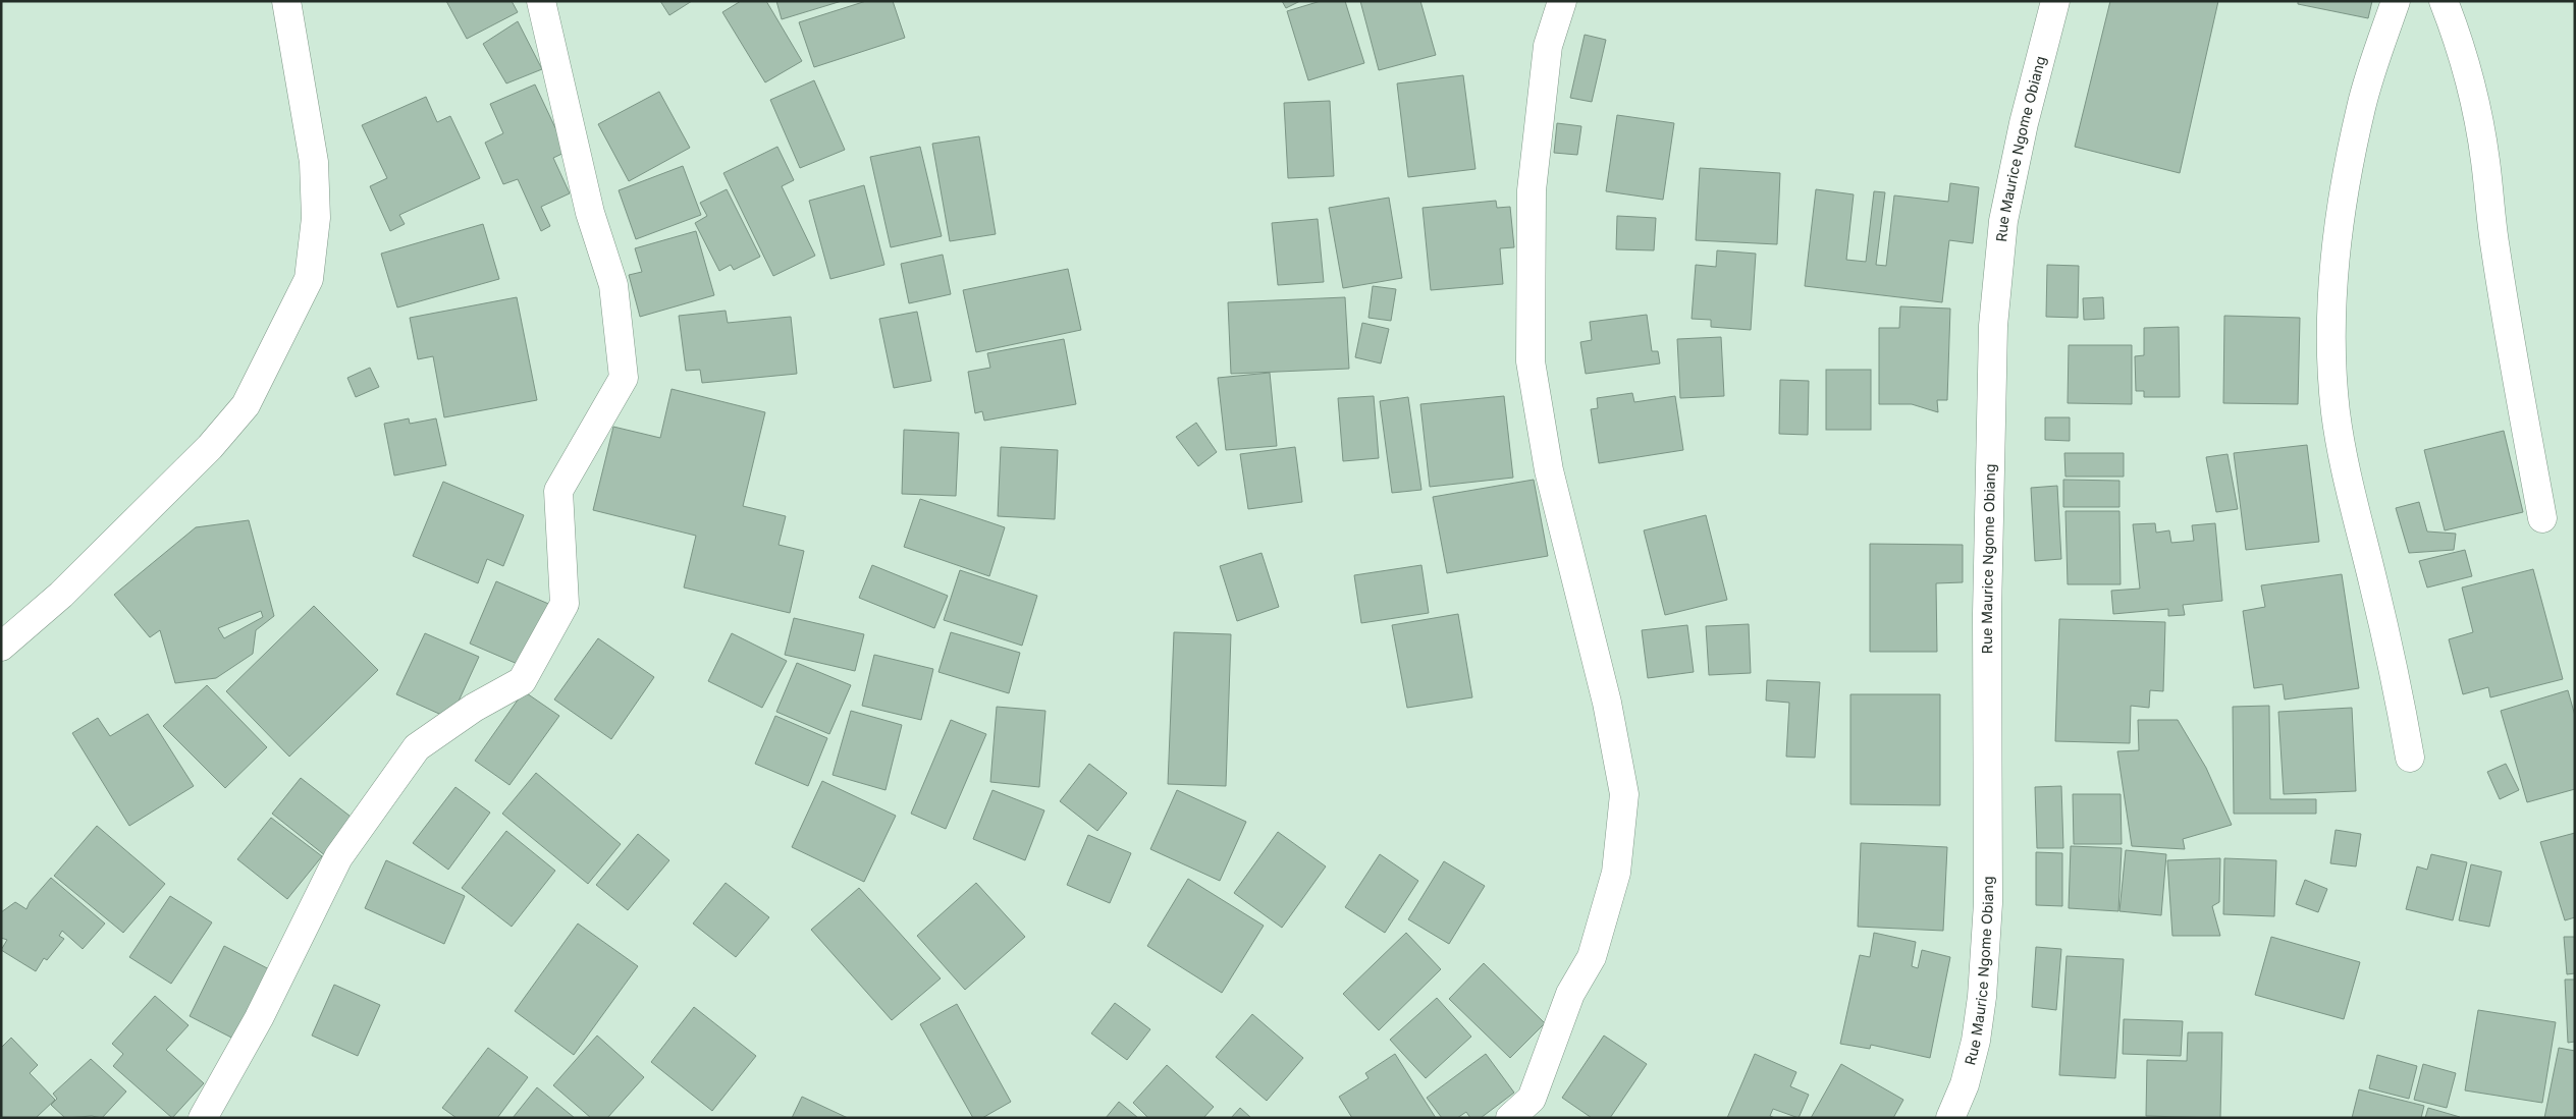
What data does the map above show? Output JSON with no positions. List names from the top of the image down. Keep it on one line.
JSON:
{"streets":{"street":["Rue Maurice Ngome Obiang"]}}
